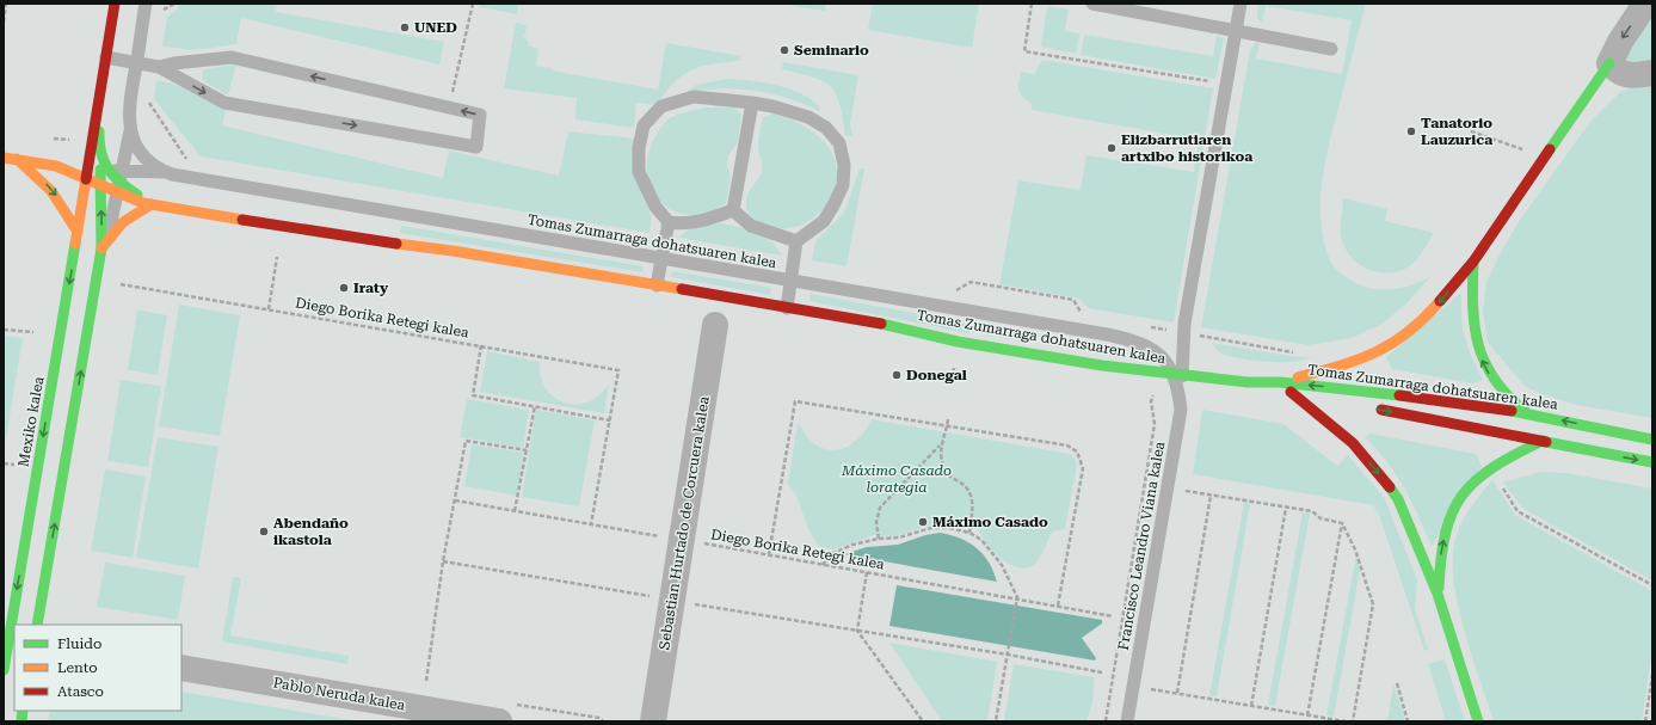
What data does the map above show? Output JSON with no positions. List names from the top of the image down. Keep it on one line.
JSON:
{"streets":{"main road":["Tomas Zumarraga dohatsuaren kalea","Mexiko kalea"],"street":["Sebastian Hurtado de Corcuera kalea","Pablo Neruda kalea"],"lane":["Francisco Leandro Viana kalea"],"path":["Diego Borika Retegi kalea"]},"crossings":[["Tomas Zumarraga dohatsuaren kalea","Mexiko kalea"],["Tomas Zumarraga dohatsuaren kalea","Francisco Leandro Viana kalea"],["Diego Borika Retegi kalea","Sebastian Hurtado de Corcuera kalea"]],"parks":["Máximo Casado lorategia"],"places":["UNED","Seminario","Tanatorio Lauzurica","Elizbarrutiaren artxibo historikoa","Iraty","Donegal","Máximo Casado","Abendaño ikastola"],"legend":["Fluido","Lento","Atasco"]}
